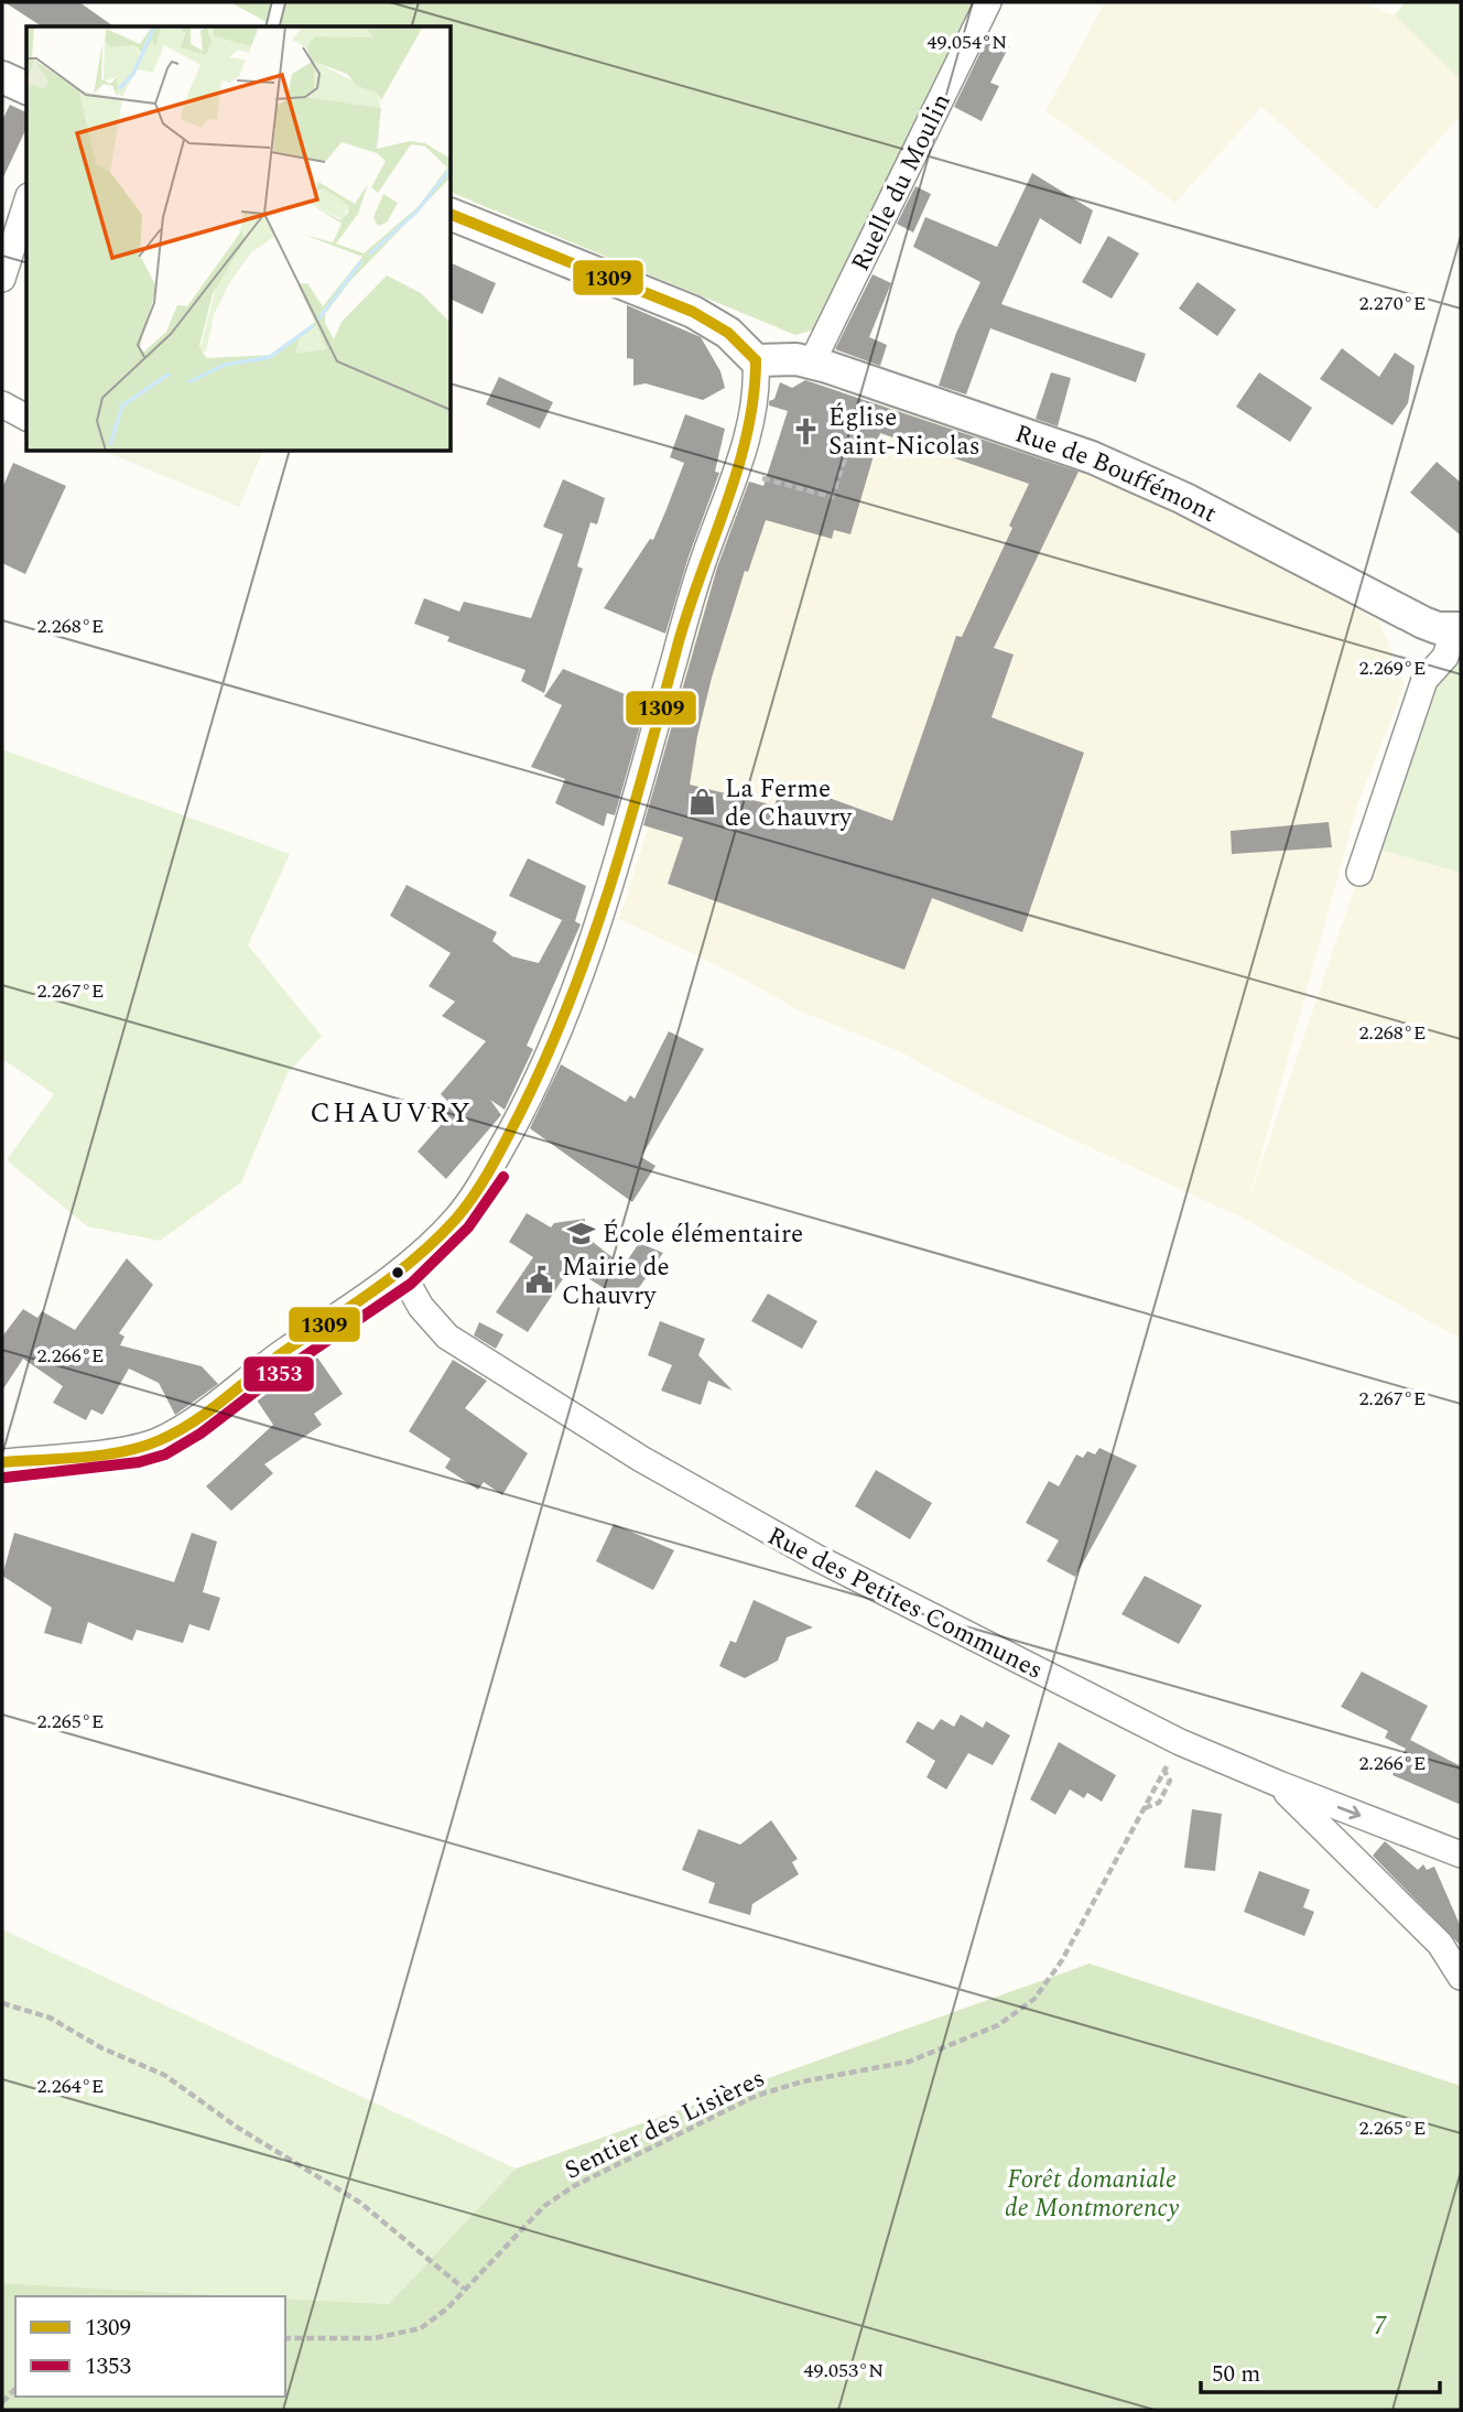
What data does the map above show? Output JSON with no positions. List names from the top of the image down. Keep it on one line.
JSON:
{"streets":{"street":["Ruelle du Moulin","Rue de Bouffémont","Rue des Petites Communes"],"path":["Sentier des Lisières"]},"crossings":[["Ruelle du Moulin","Rue de Bouffémont"],["Rue des Petites Communes","Sentier des Lisières"]],"districts":["CHAUVRY"],"parks":["Forêt domaniale de Montmorency","7"],"places":{"church":["Église Saint-Nicolas"],"shop":["La Ferme de Chauvry"],"school or university":["École élémentaire"],"public building":["Mairie de Chauvry"]},"lines":["transit line 1309","transit line 1353"],"legend":["1309","1353"],"scale_bar":"50 m","coordinates":["49.054°N","2.270°E","2.268°E","2.269°E","2.267°E","2.266°E","2.265°E","2.264°E","49.053°N"]}
